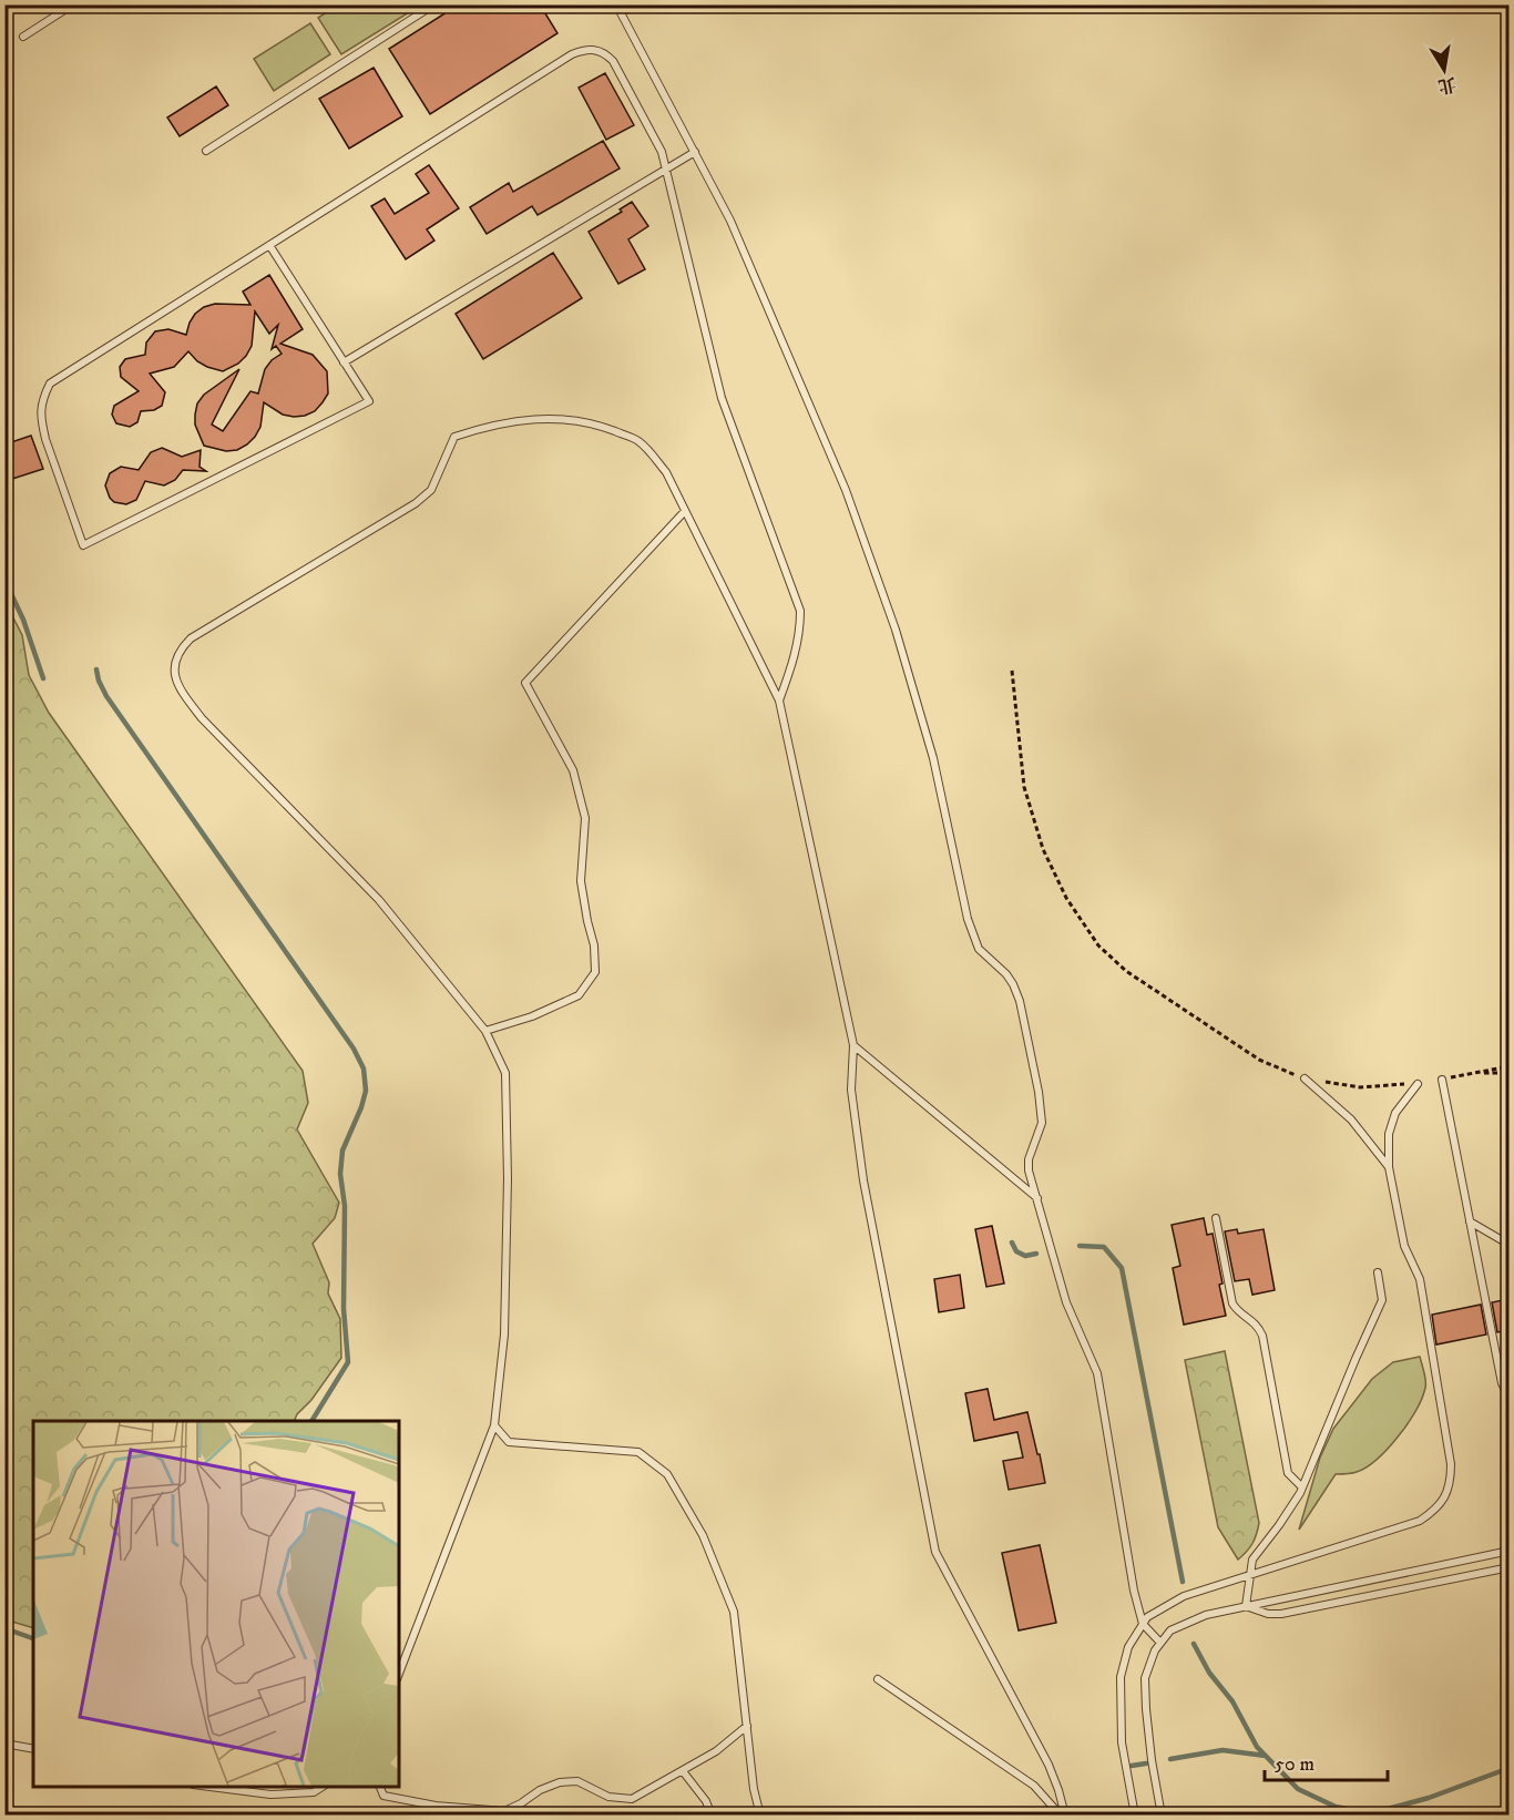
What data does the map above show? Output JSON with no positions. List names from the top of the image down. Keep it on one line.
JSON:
{"scale_bar":"50 m","north":"bottom"}
